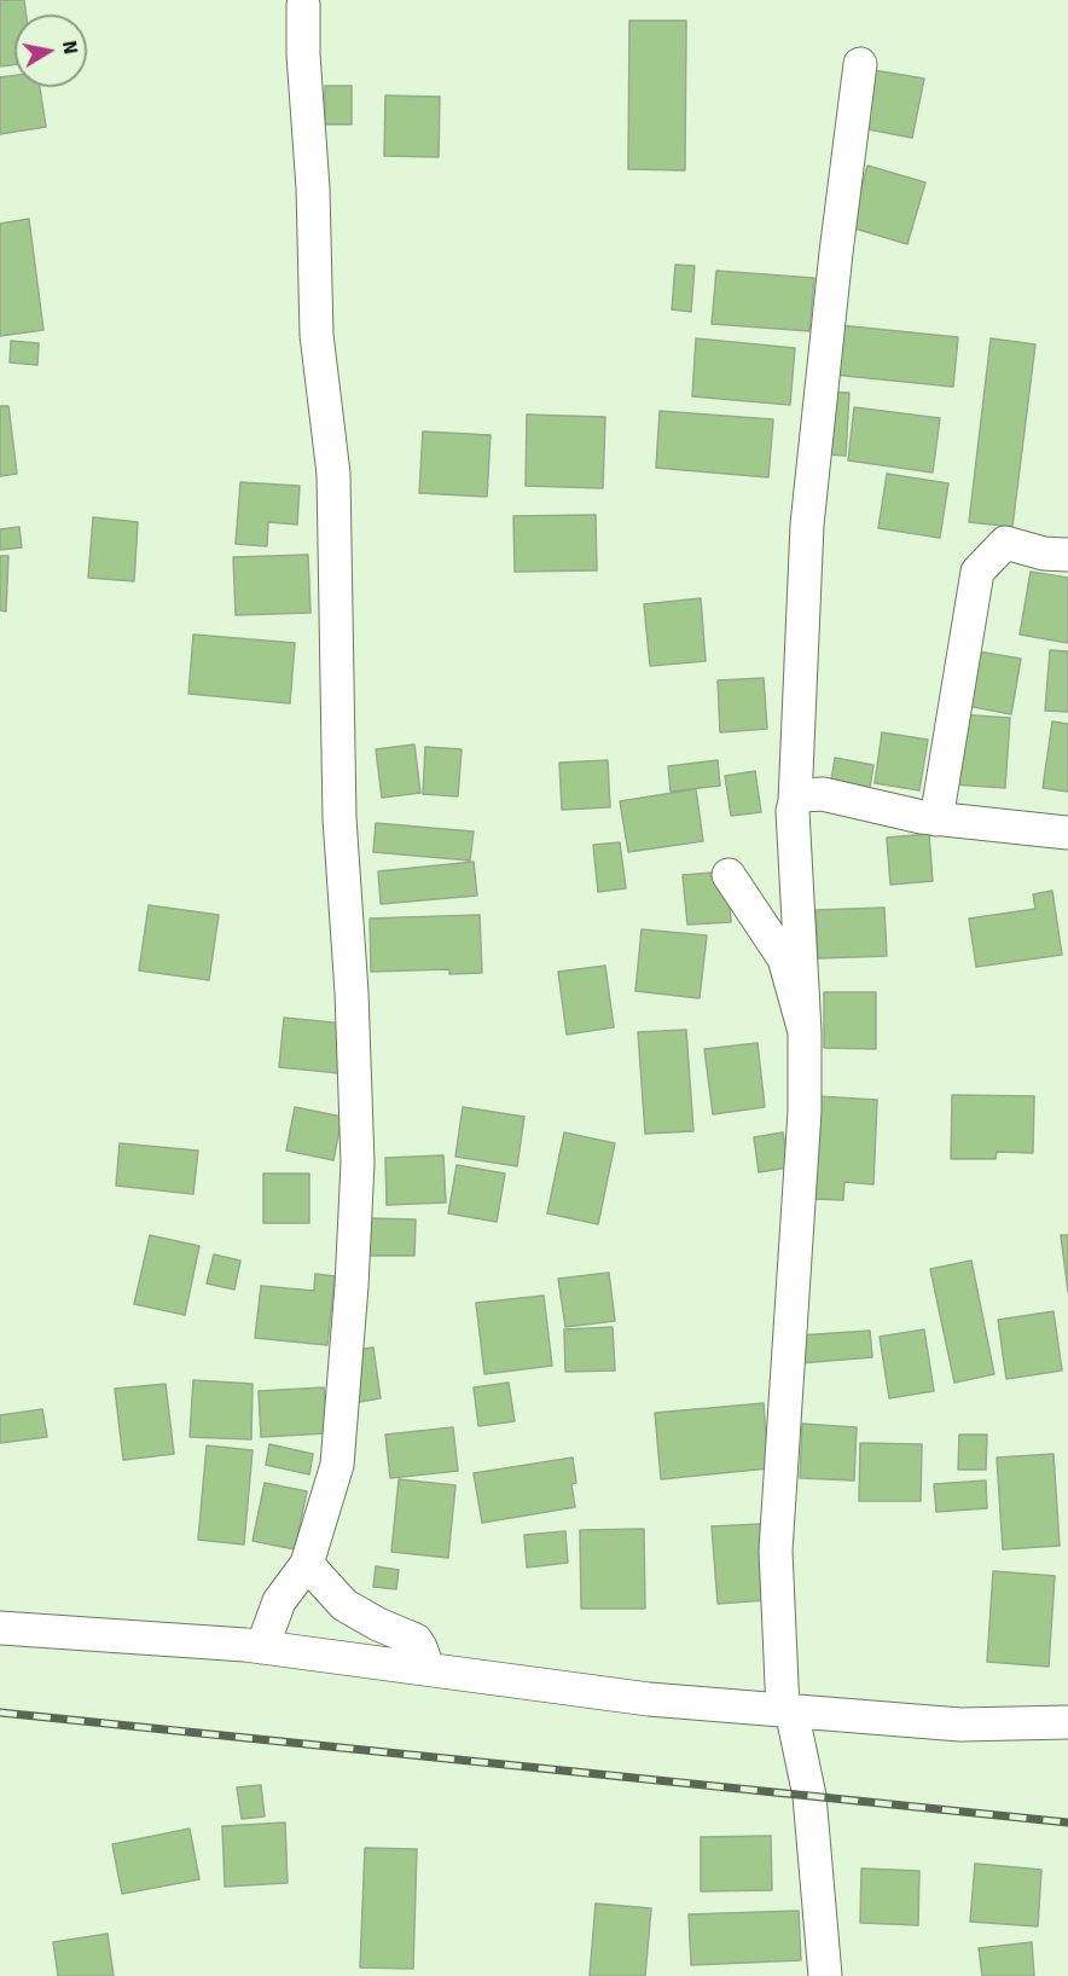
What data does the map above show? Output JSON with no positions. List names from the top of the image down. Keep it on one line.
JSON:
{"north":"right"}
